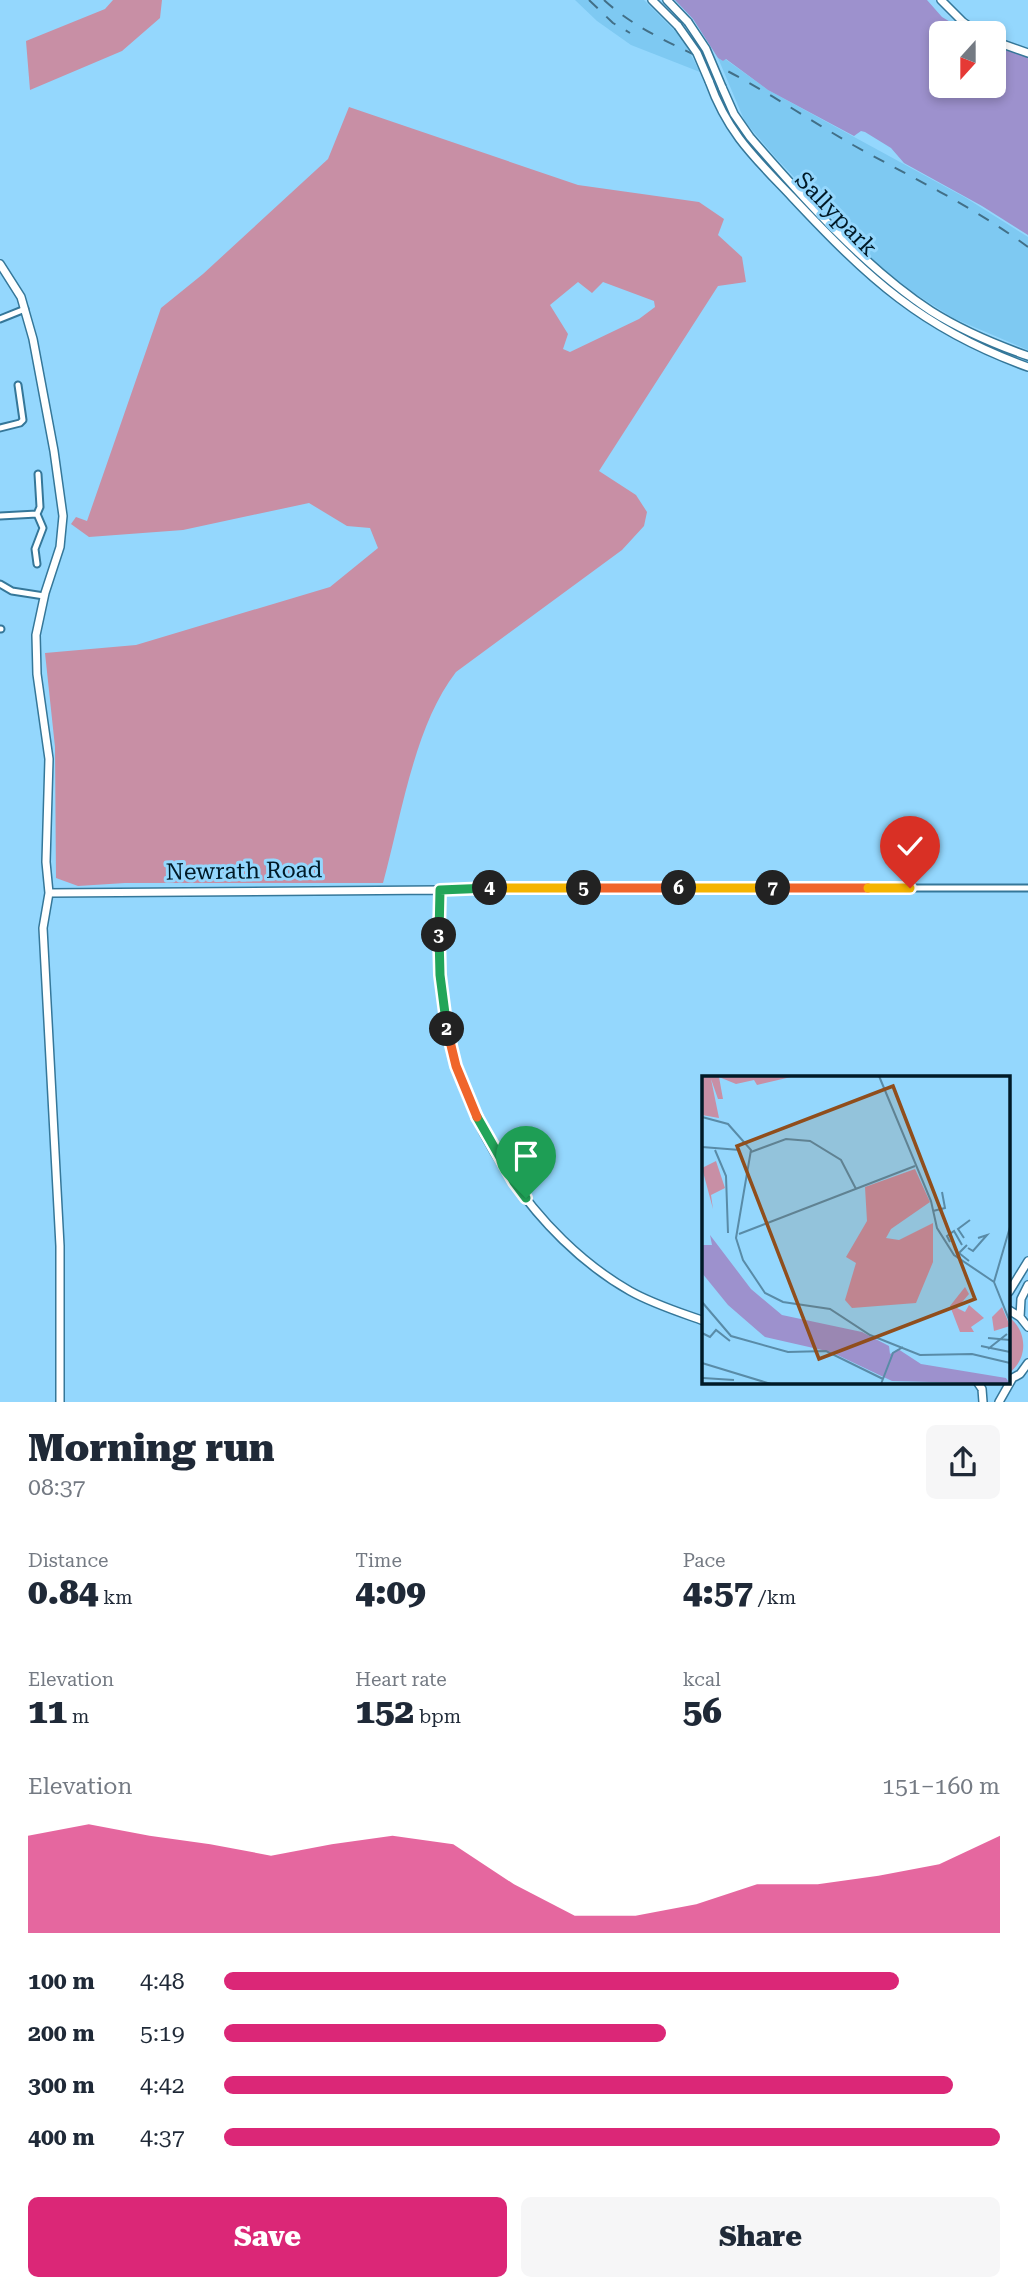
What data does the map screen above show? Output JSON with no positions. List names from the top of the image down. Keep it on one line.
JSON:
{"streets":{"street":["Sallypark","Newrath Road"]},"north":"bottom","page":{"pins":["4","5","6","7","3","2"],"heading":["Morning run","08:37"],"stats":[["Distance","0.84 km"],["Time","4:09"],["Pace","4:57 /km"],["Elevation","11 m"],["Heart rate","152 bpm"],["kcal","56"]],"chart":["Elevation","151–160 m"],"list":[{"name":"100 m","note":"4:48"},{"name":"200 m","note":"5:19"},{"name":"300 m","note":"4:42"},{"name":"400 m","note":"4:37"}],"buttons":["Save","Share"]}}
